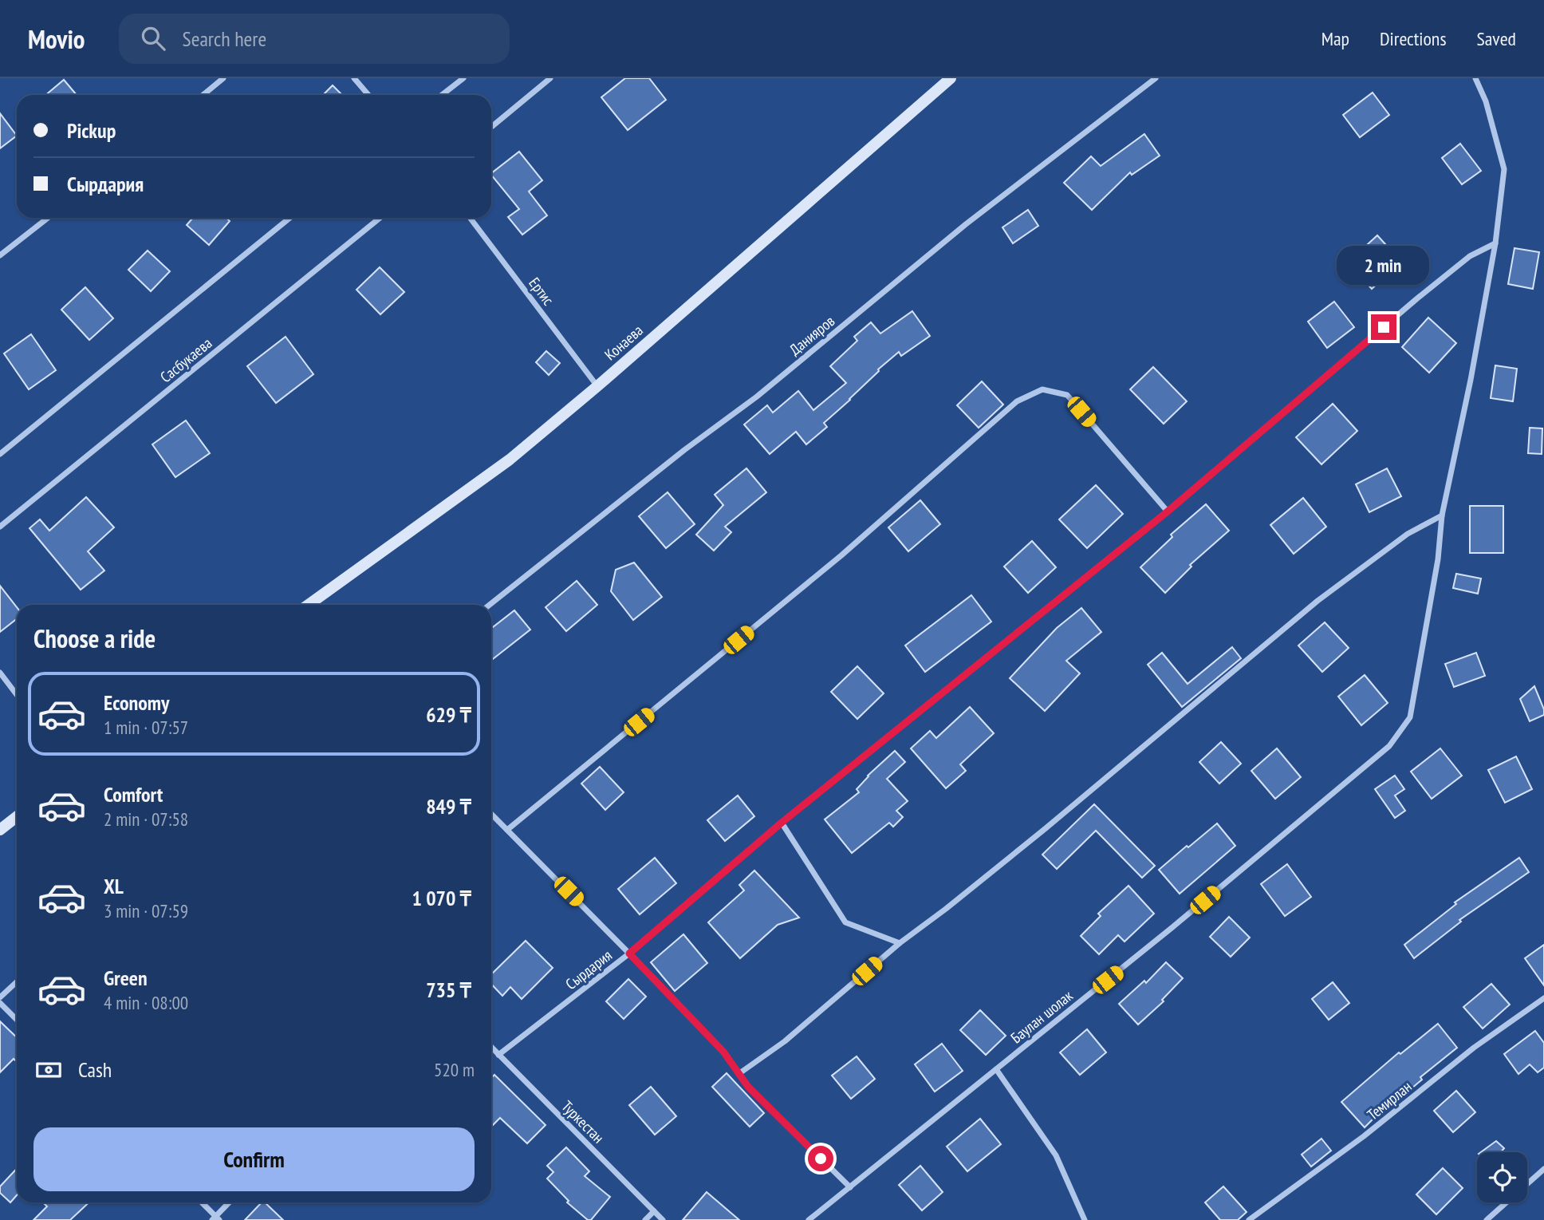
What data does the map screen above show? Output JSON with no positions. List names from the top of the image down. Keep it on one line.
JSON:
{"streets":{"main road":["Конаева"],"street":["Ертис","Данияров","Сасбукаева","Сырдария","Баулан шолак","Темирлан","Туркестан"]},"crossings":[["Ертис","Конаева"],["Сырдария","Туркестан"]],"page":{"header":"Movio","search":"Search here","nav":["Map","Directions","Saved"],"banner":["Pickup","Сырдария"],"bubble":"2 min","heading":"Choose a ride","list":[{"name":"Economy","note":"1 min · 07:57","value":"629 ₸"},{"name":"Comfort","note":"2 min · 07:58","value":"849 ₸"},{"name":"XL","note":"3 min · 07:59","value":"1 070 ₸"},{"name":"Green","note":"4 min · 08:00","value":"735 ₸"}],"pay":["Cash","520 m"],"buttons":"Confirm"}}
